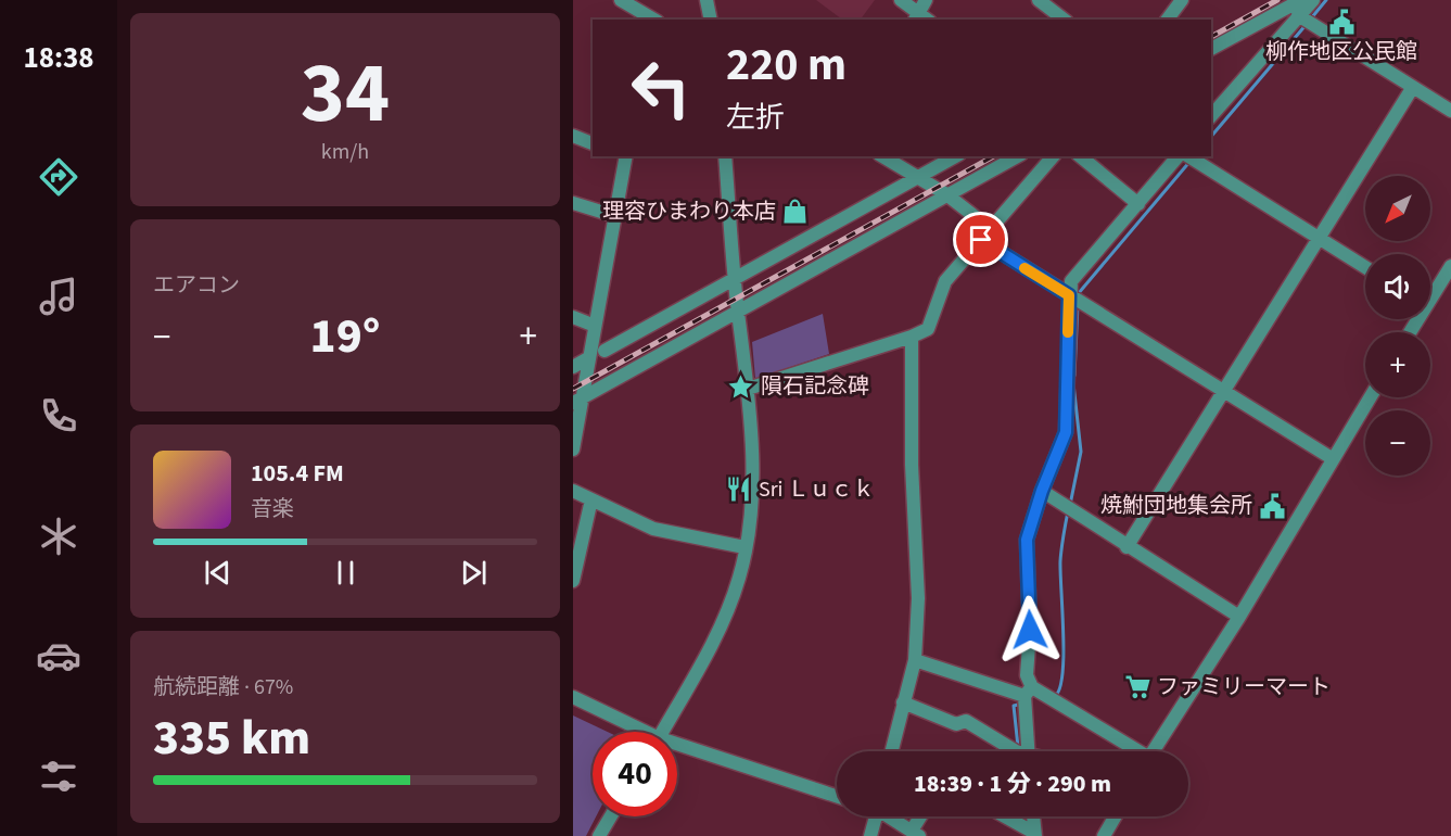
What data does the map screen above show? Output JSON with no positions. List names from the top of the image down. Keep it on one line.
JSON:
{"places":{"public building":["柳作地区公民館","焼鮒団地集会所"],"shop":["理容ひまわり本店"],"place":["隕石記念碑"],"restaurant":["Sri Ｌｕｃｋ"],"supermarket":["ファミリーマート"]},"north":"bottom left","page":{"tabs":"18:38","tile":[["34","km/h"],"エアコン",["航続距離 · 67%","335 km"]],"turn":["220 m","左折"],"map_buttons":["+","−"],"heat":["−","19°","+"],"song":["105.4 FM","音楽"],"limit":"40","trip":"18:39 · 1 分 · 290 m"}}
